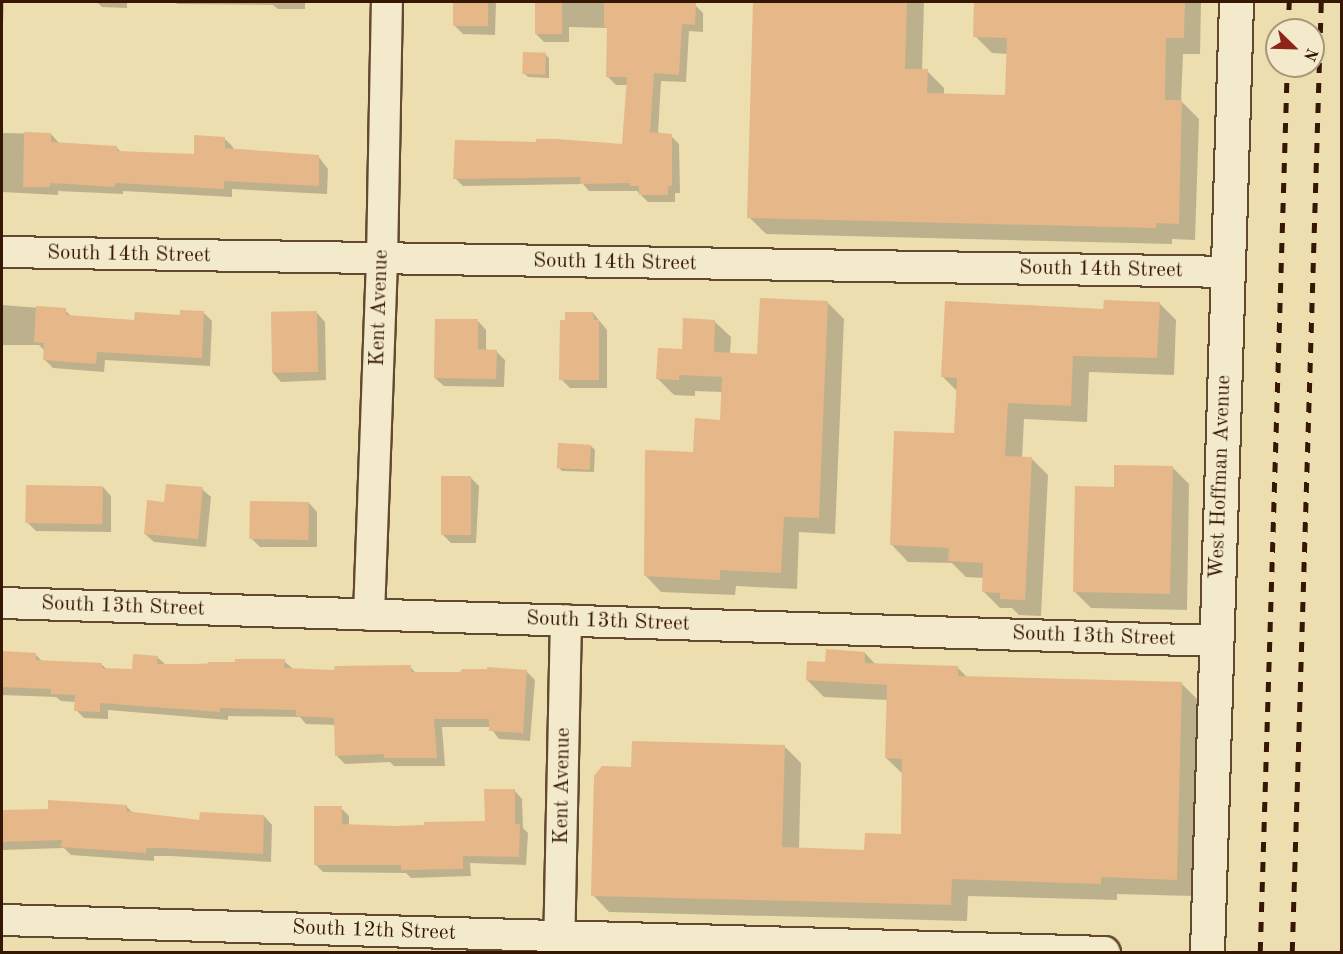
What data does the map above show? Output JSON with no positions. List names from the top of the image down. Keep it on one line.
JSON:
{"streets":{"main road":["West Hoffman Avenue"],"street":["South 14th Street","Kent Avenue","South 13th Street","South 12th Street"]},"crossings":[["South 14th Street","Kent Avenue"],["South 14th Street","West Hoffman Avenue"],["Kent Avenue","South 13th Street"],["Kent Avenue","South 12th Street"],["West Hoffman Avenue","South 13th Street"]],"north":"bottom right"}
